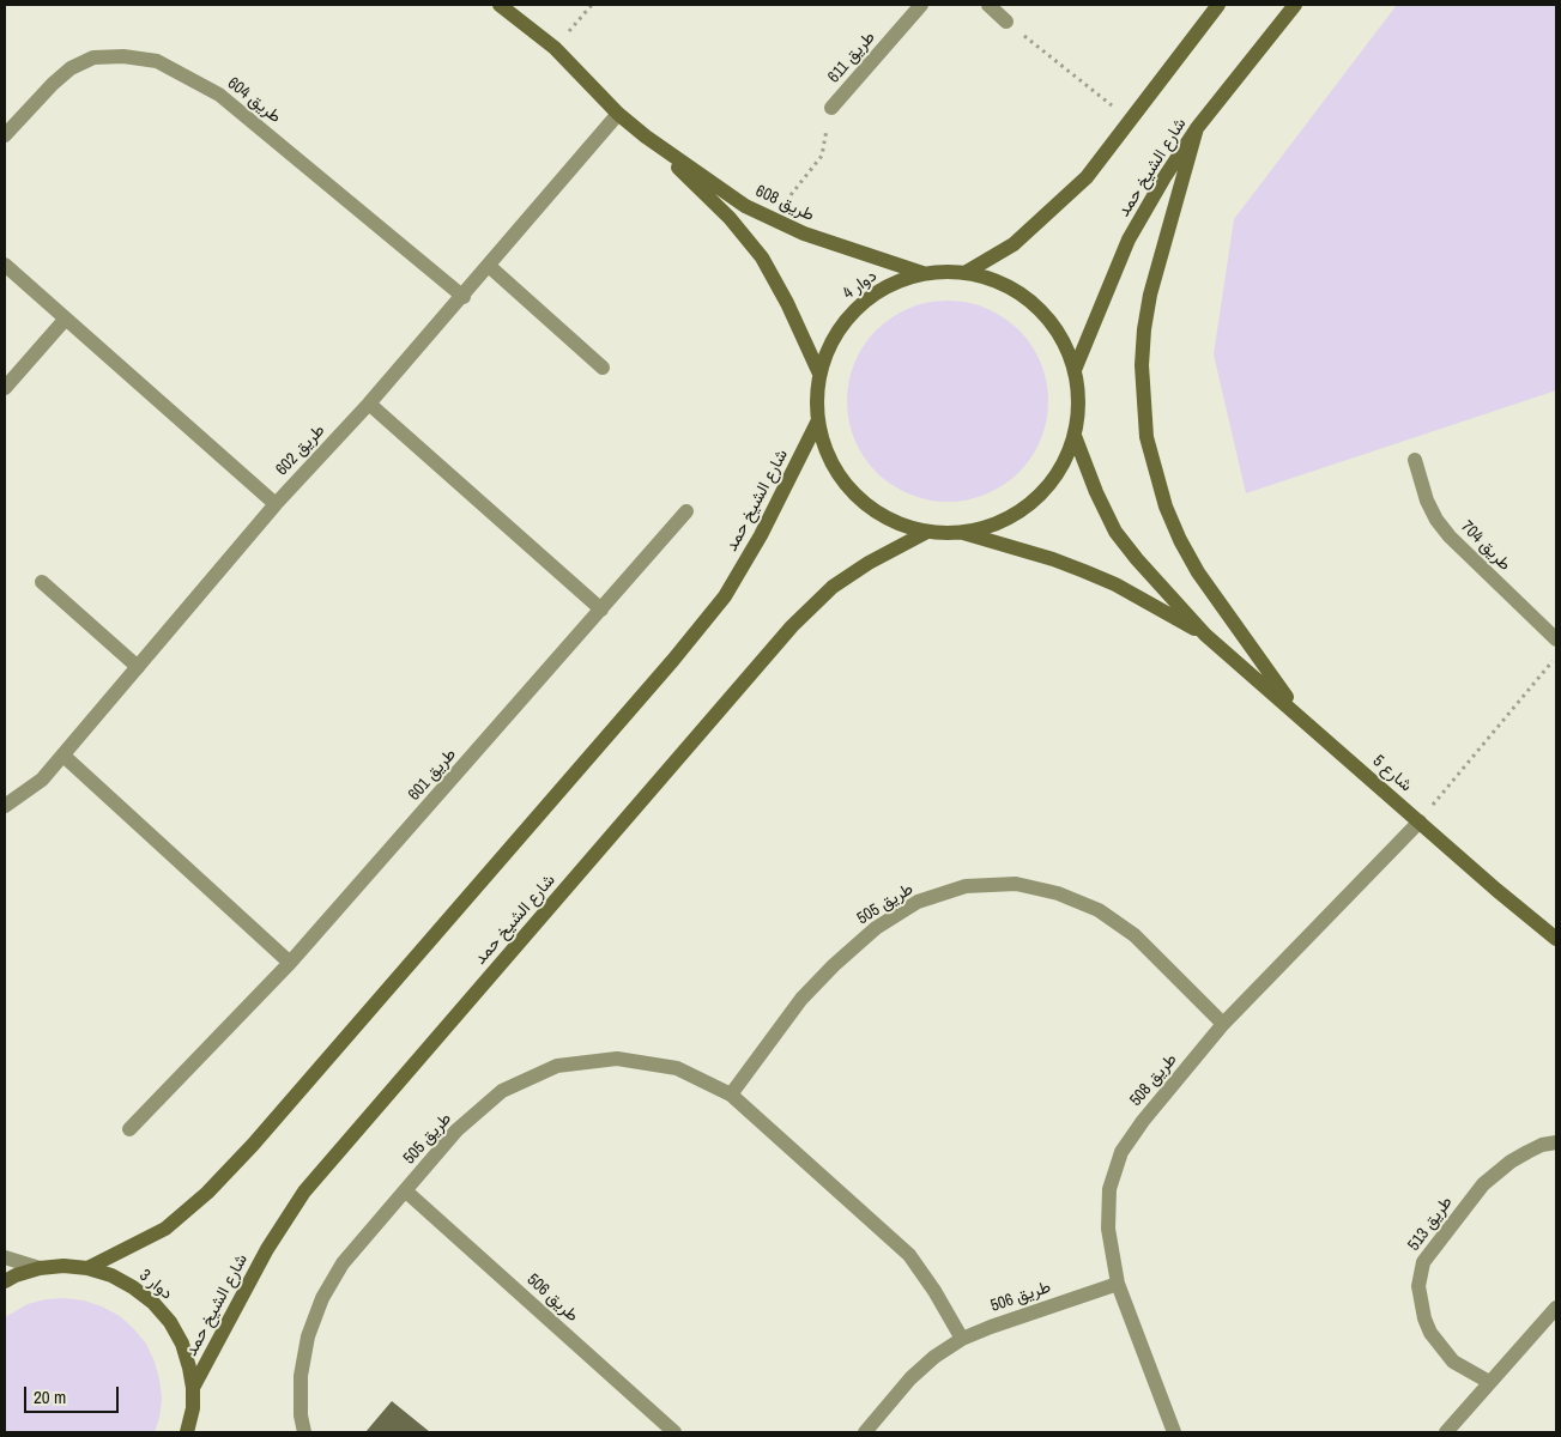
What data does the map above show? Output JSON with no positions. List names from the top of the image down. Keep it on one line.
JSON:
{"streets":{"main road":["شارع الشيخ حمد","طريق 608","دوار 4","شارع 5","دوار 3"],"street":["طريق 611","طريق 604","طريق 602","طريق 704","طريق 601","طريق 505","طريق 508","طريق 513","طريق 506"]},"crossings":[["طريق 604","طريق 602"],["شارع الشيخ حمد","دوار 4"],["شارع الشيخ حمد","دوار 3"],["طريق 608","دوار 4"],["طريق 608","طريق 602"],["دوار 4","شارع 5"],["شارع 5","طريق 508"],["طريق 505","طريق 508"],["طريق 505","طريق 506"],["طريق 508","طريق 506"]],"scale_bar":"20 m"}
